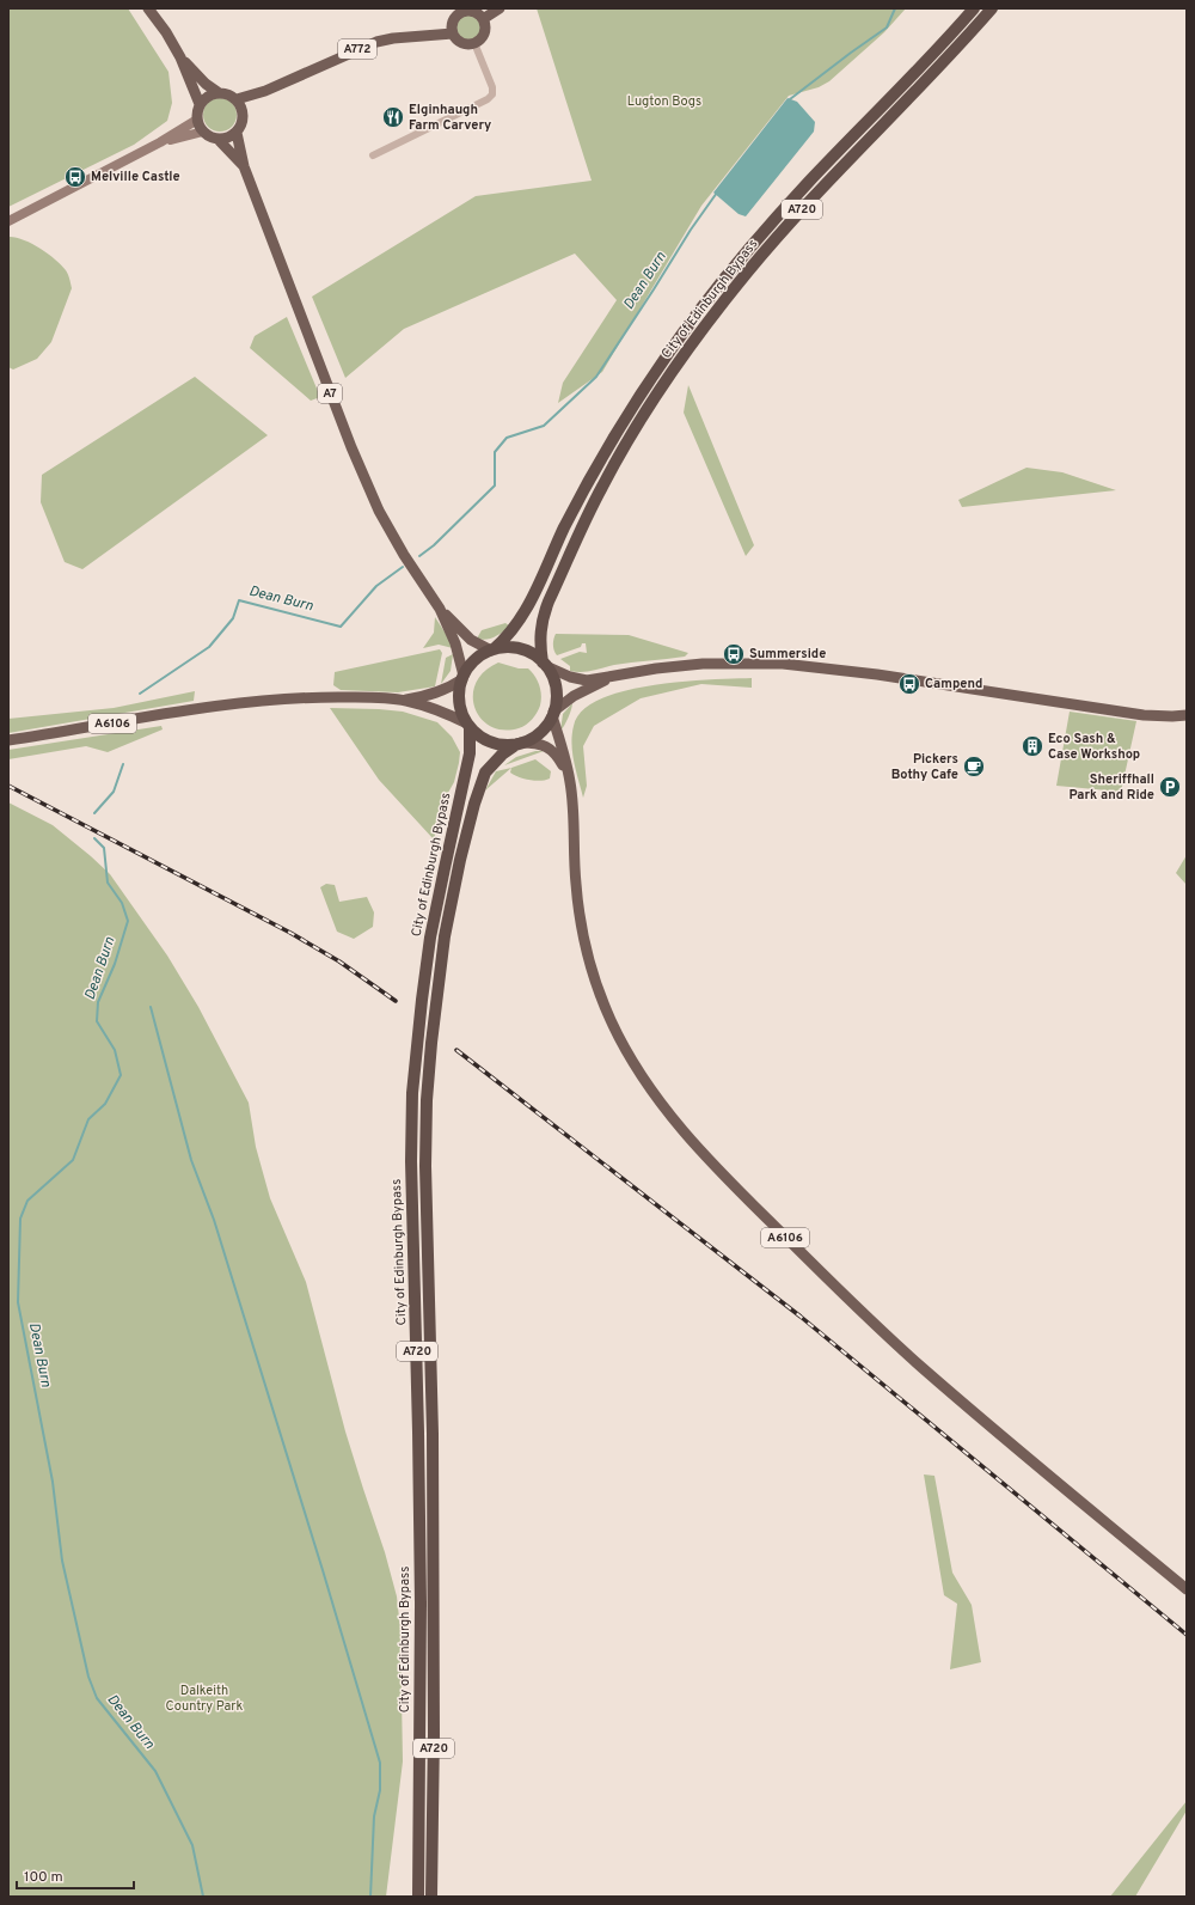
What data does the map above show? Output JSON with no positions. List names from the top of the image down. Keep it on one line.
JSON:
{"streets":{"highway":["A720","City of Edinburgh Bypass"],"main road":["A772","A7","A6106"]},"crossings":[["A772","A7"],["City of Edinburgh Bypass","A7"],["City of Edinburgh Bypass","A6106"],["A7","A6106"]],"water":["Dean Burn"],"parks":["Lugton Bogs","Dalkeith Country Park"],"places":{"restaurant":["Elginhaugh Farm Carvery"],"bus stop":["Melville Castle","Summerside","Campend"],"building":["Eco Sash & Case Workshop"],"cafe":["Pickers Bothy Cafe"],"parking":["Sheriffhall Park and Ride"]},"scale_bar":"100 m"}
